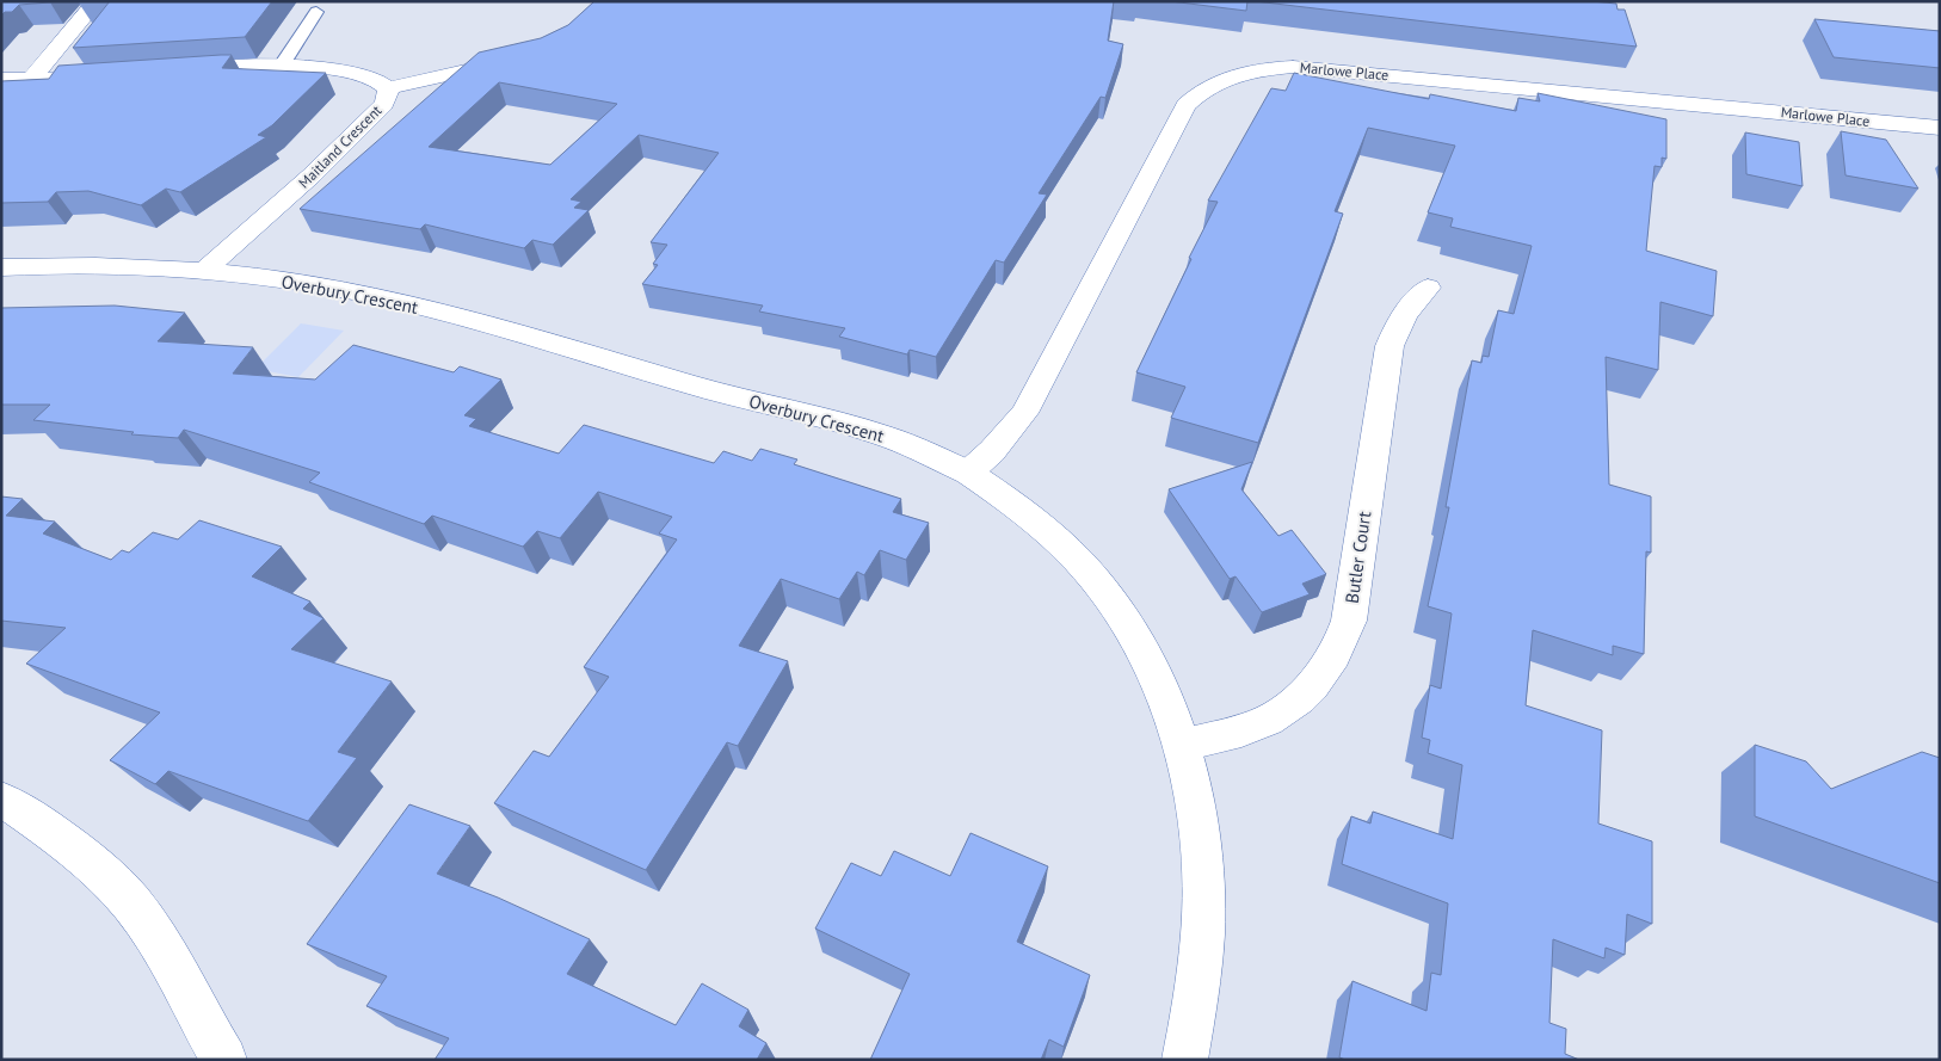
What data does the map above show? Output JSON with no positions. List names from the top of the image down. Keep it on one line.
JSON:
{"streets":{"street":["Marlowe Place","Maitland Crescent","Overbury Crescent","Butler Court"]},"crossings":[["Marlowe Place","Overbury Crescent"],["Maitland Crescent","Overbury Crescent"],["Overbury Crescent","Butler Court"]]}
